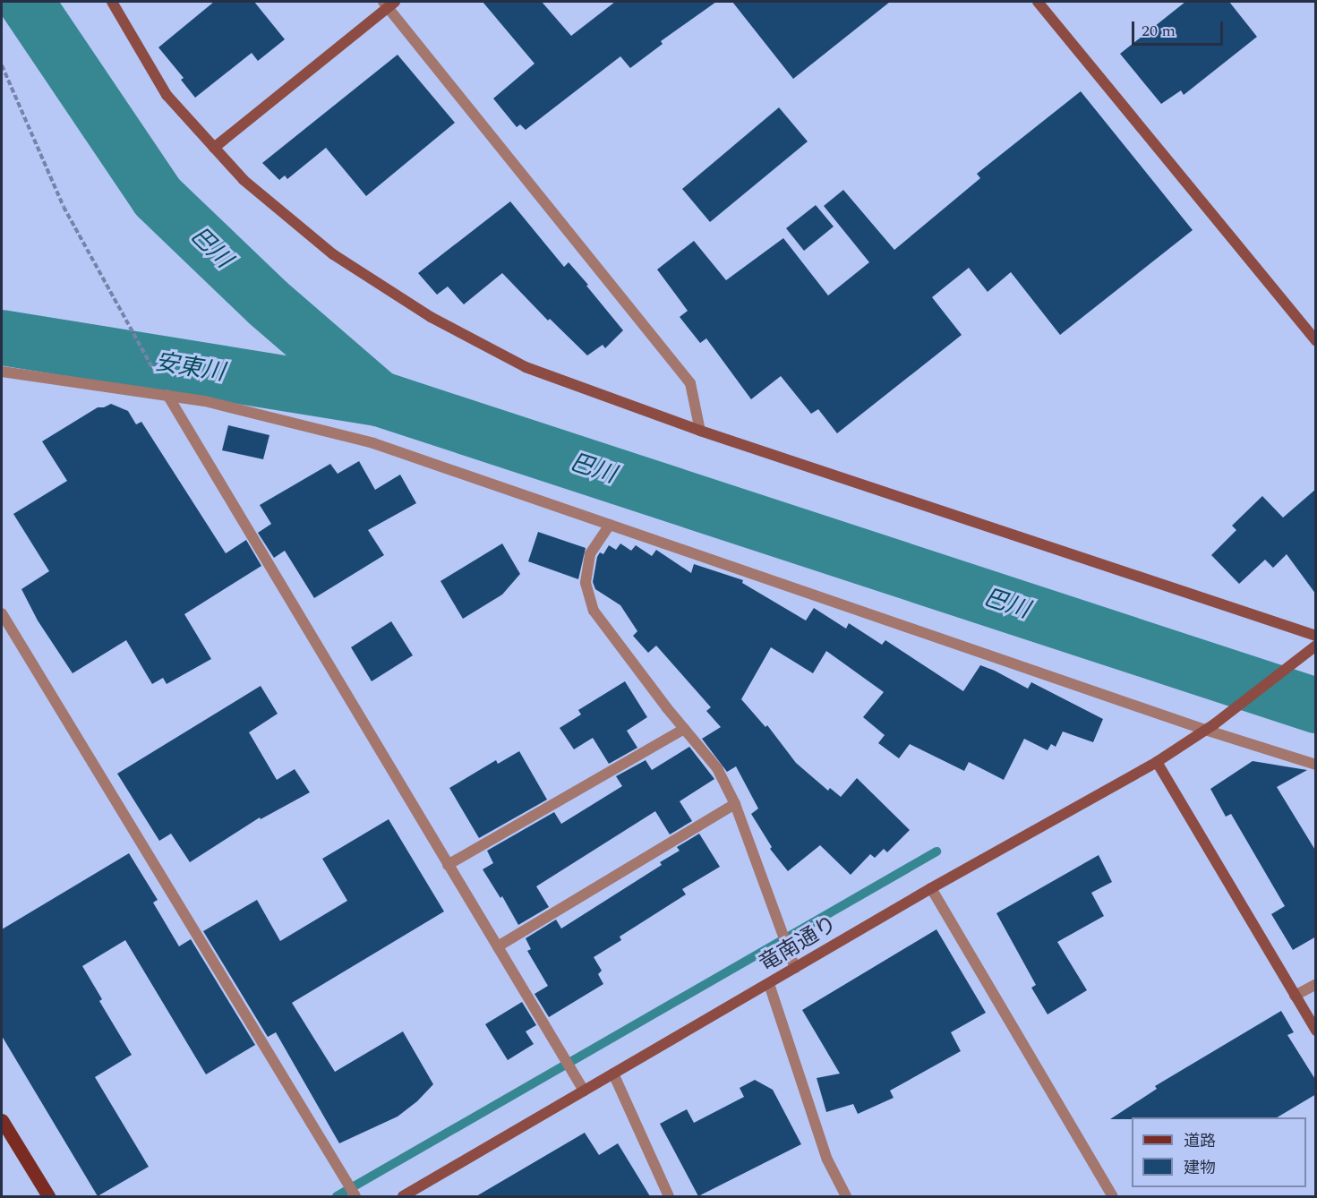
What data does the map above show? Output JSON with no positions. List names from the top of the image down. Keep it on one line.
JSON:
{"streets":{"street":["竜南通り"]},"water":["巴川","安東川"],"legend":["道路","建物"],"scale_bar":"20 m"}
